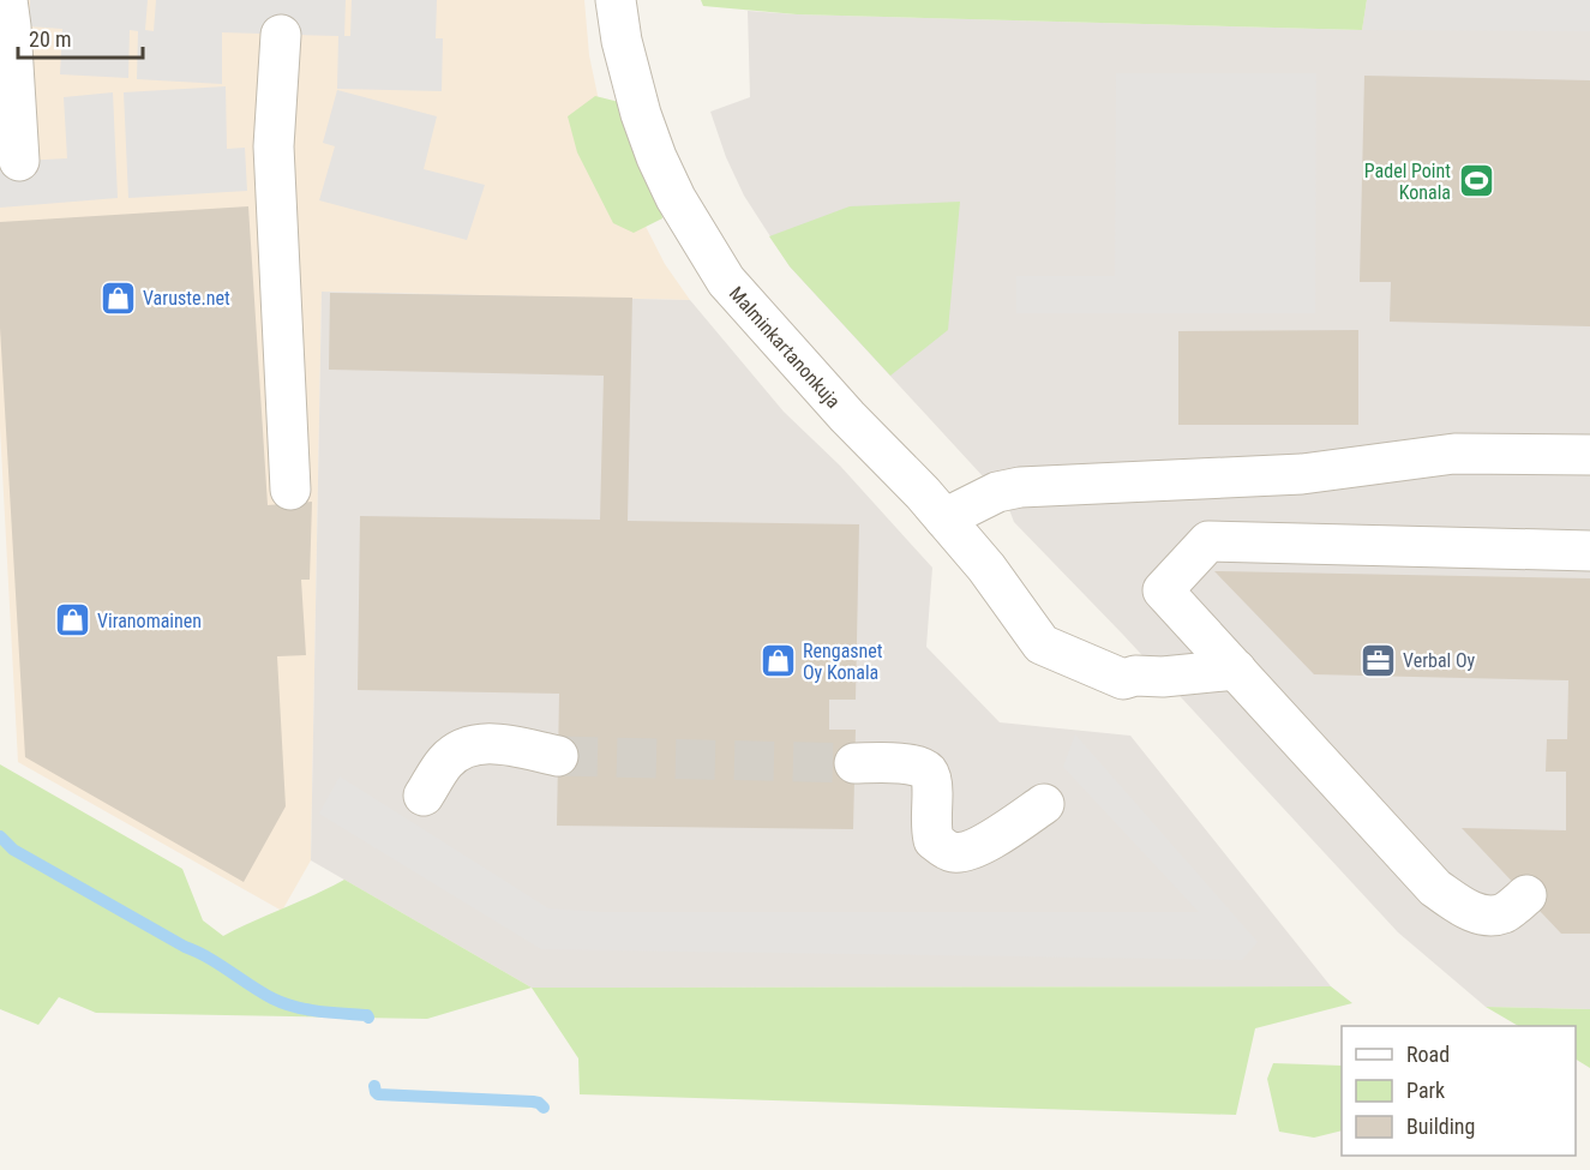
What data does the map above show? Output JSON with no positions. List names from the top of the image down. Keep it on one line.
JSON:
{"streets":{"street":["Malminkartanonkuja"]},"places":{"sports":["Padel Point Konala"],"shop":["Varuste.net","Viranomainen","Rengasnet Oy Konala"],"office":["Verbal Oy"]},"legend":["Road","Park","Building"],"scale_bar":"20 m"}
